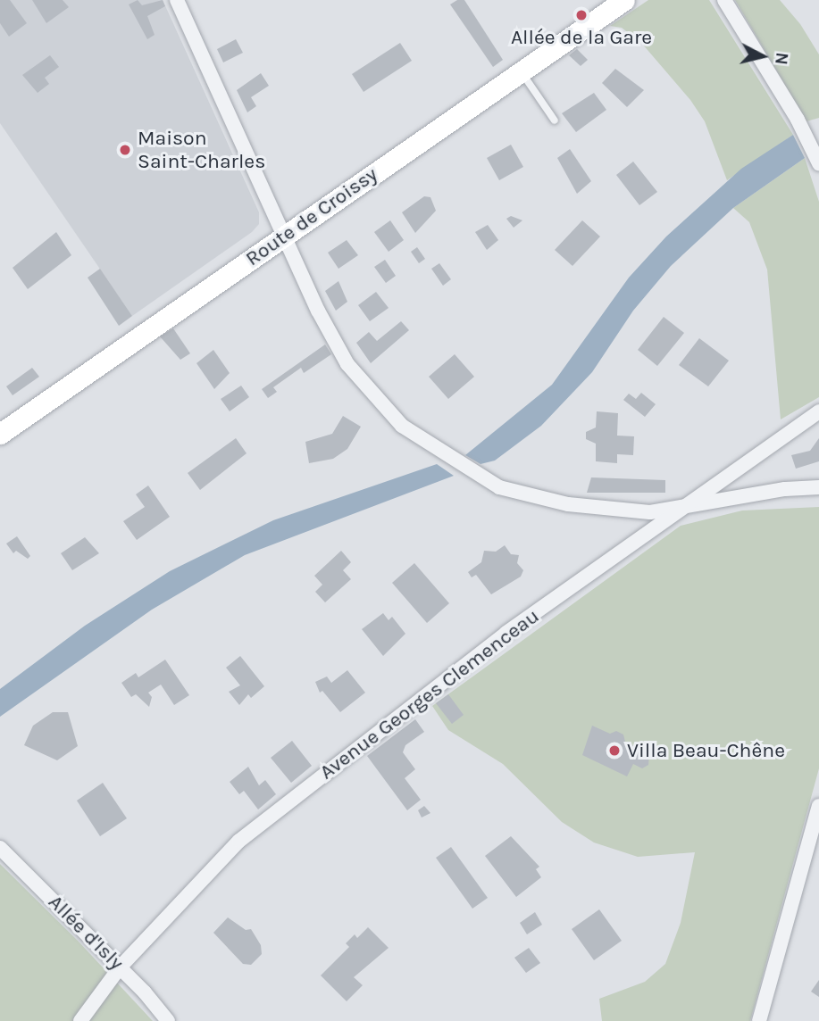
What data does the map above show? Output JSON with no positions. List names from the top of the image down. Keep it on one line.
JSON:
{"streets":{"main road":["Route de Croissy"],"street":["Avenue Georges Clemenceau","Allée d'Isly"]},"crossings":[["Avenue Georges Clemenceau","Allée d'Isly"]],"places":["Allée de la Gare","Maison Saint-Charles","Villa Beau-Chêne"],"north":"right"}
